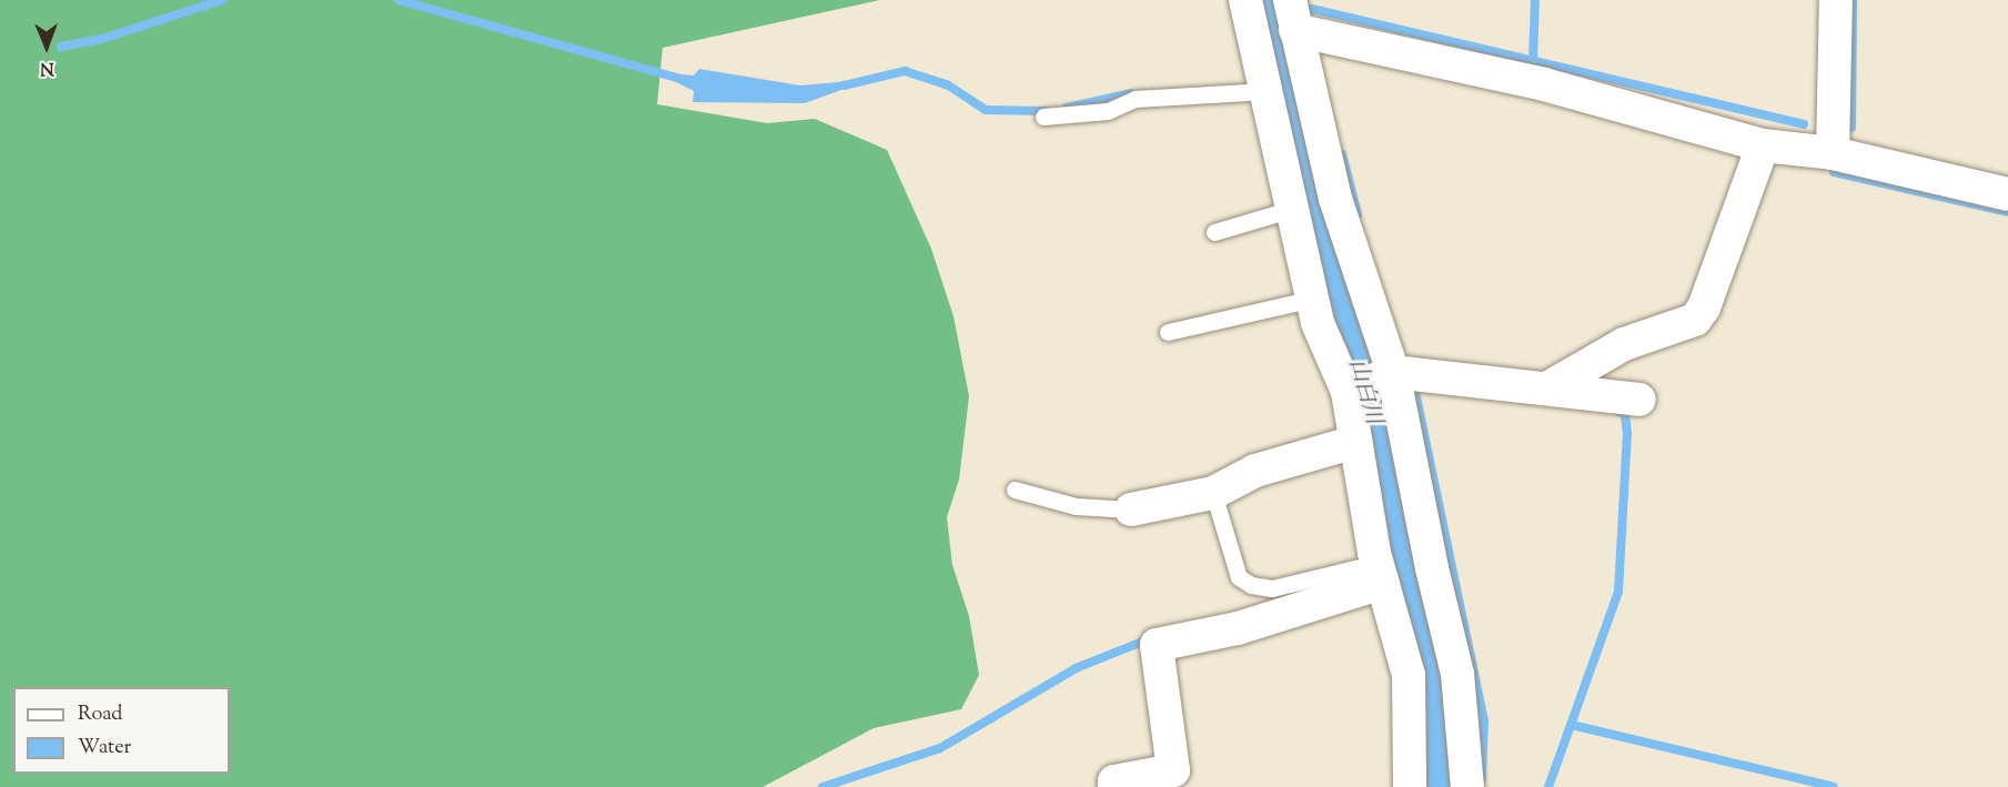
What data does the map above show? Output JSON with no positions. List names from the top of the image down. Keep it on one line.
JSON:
{"water":["山白川"],"legend":["Road","Water"],"north":"bottom"}
